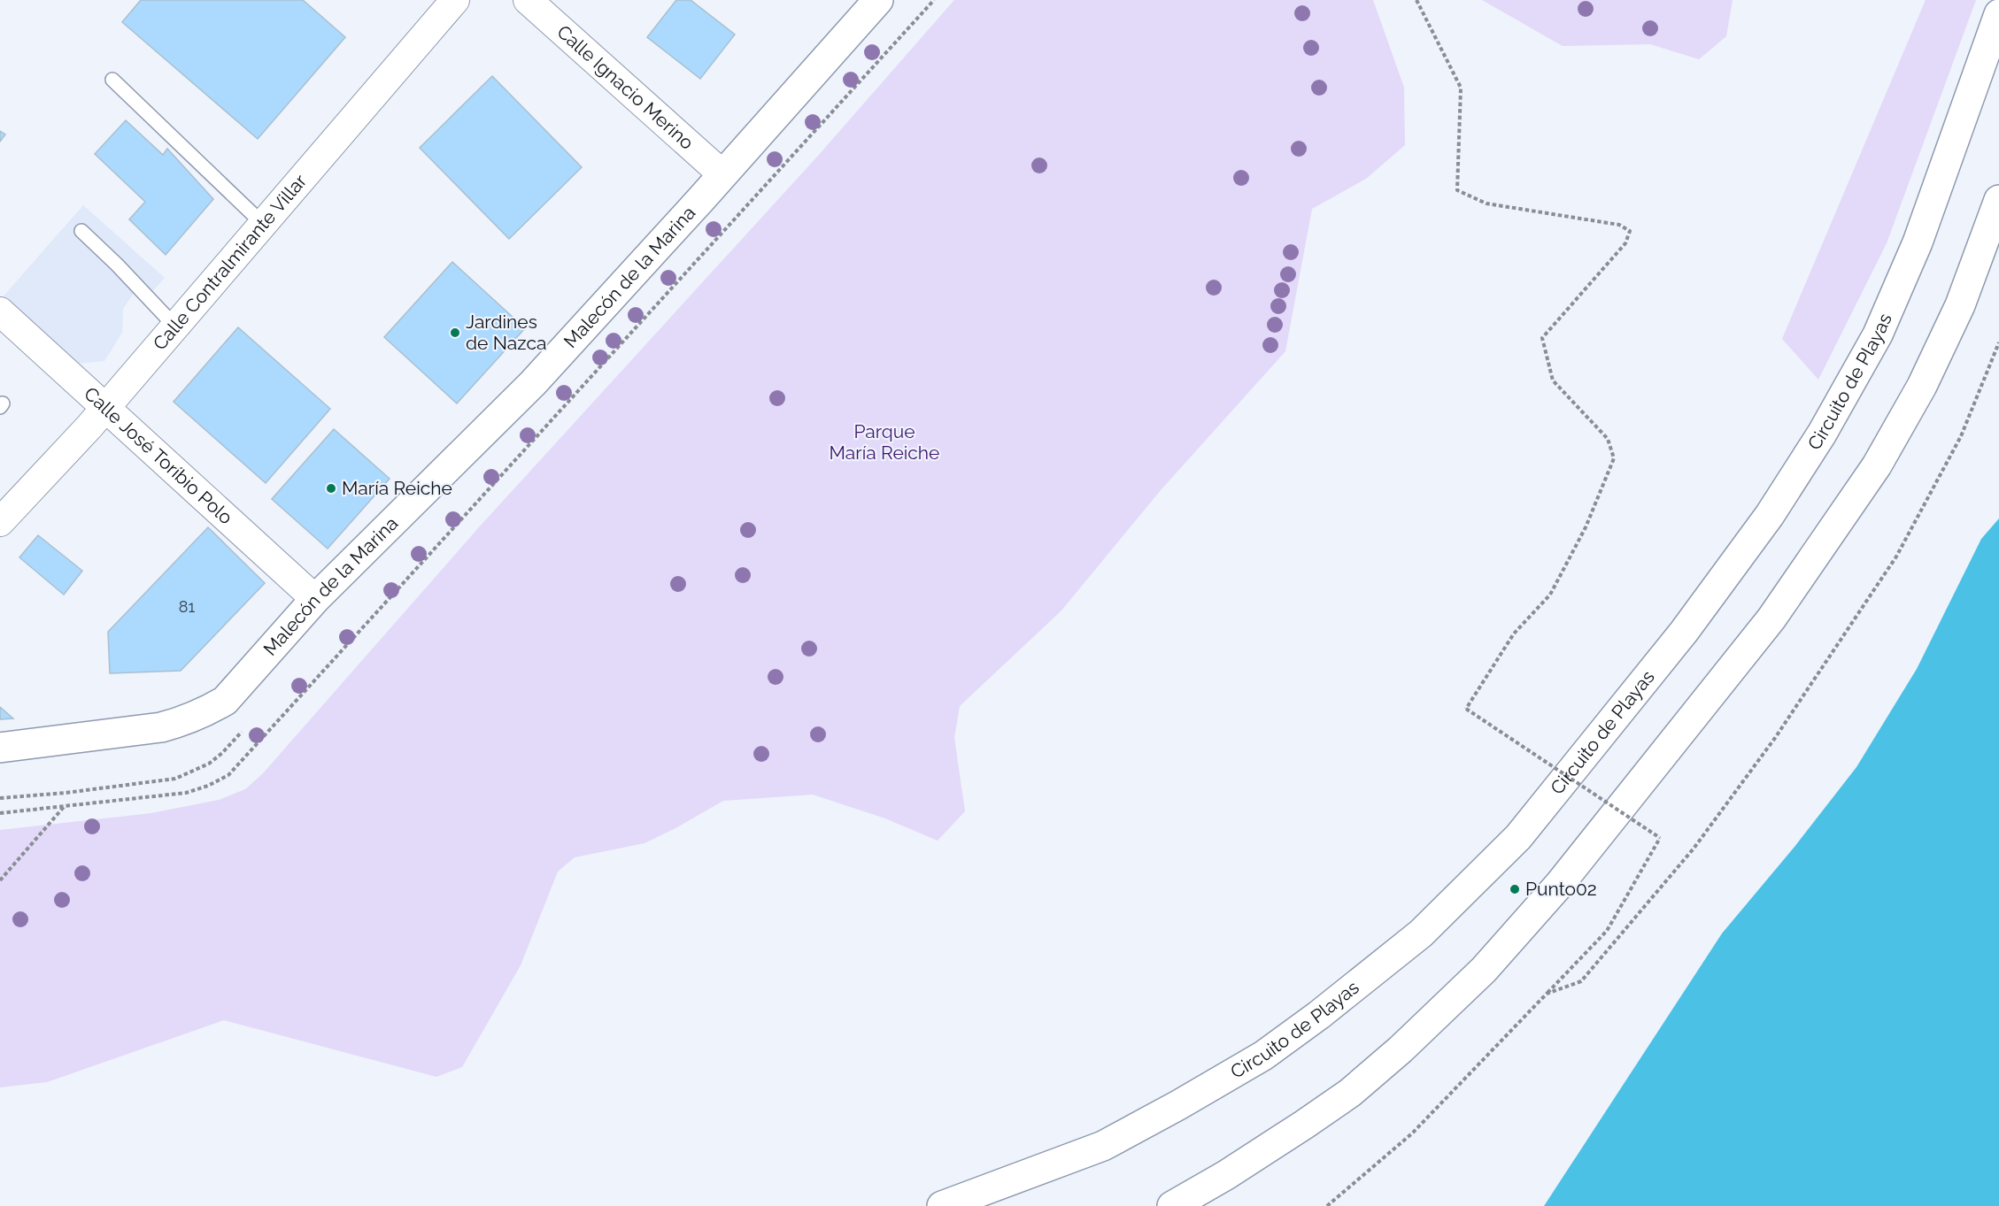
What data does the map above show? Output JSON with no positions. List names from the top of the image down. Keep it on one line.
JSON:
{"streets":{"main road":["Malecón de la Marina","Circuito de Playas"],"street":["Calle Ignacio Merino","Calle Contralmirante Villar","Calle José Toríbio Polo"]},"crossings":[["Calle Ignacio Merino","Malecón de la Marina"],["Calle Contralmirante Villar","Calle José Toríbio Polo"],["Malecón de la Marina","Calle José Toríbio Polo"]],"parks":["Parque María Reiche"],"places":["Jardines de Nazca","María Reiche","Punto02"],"house_numbers":["81"]}
